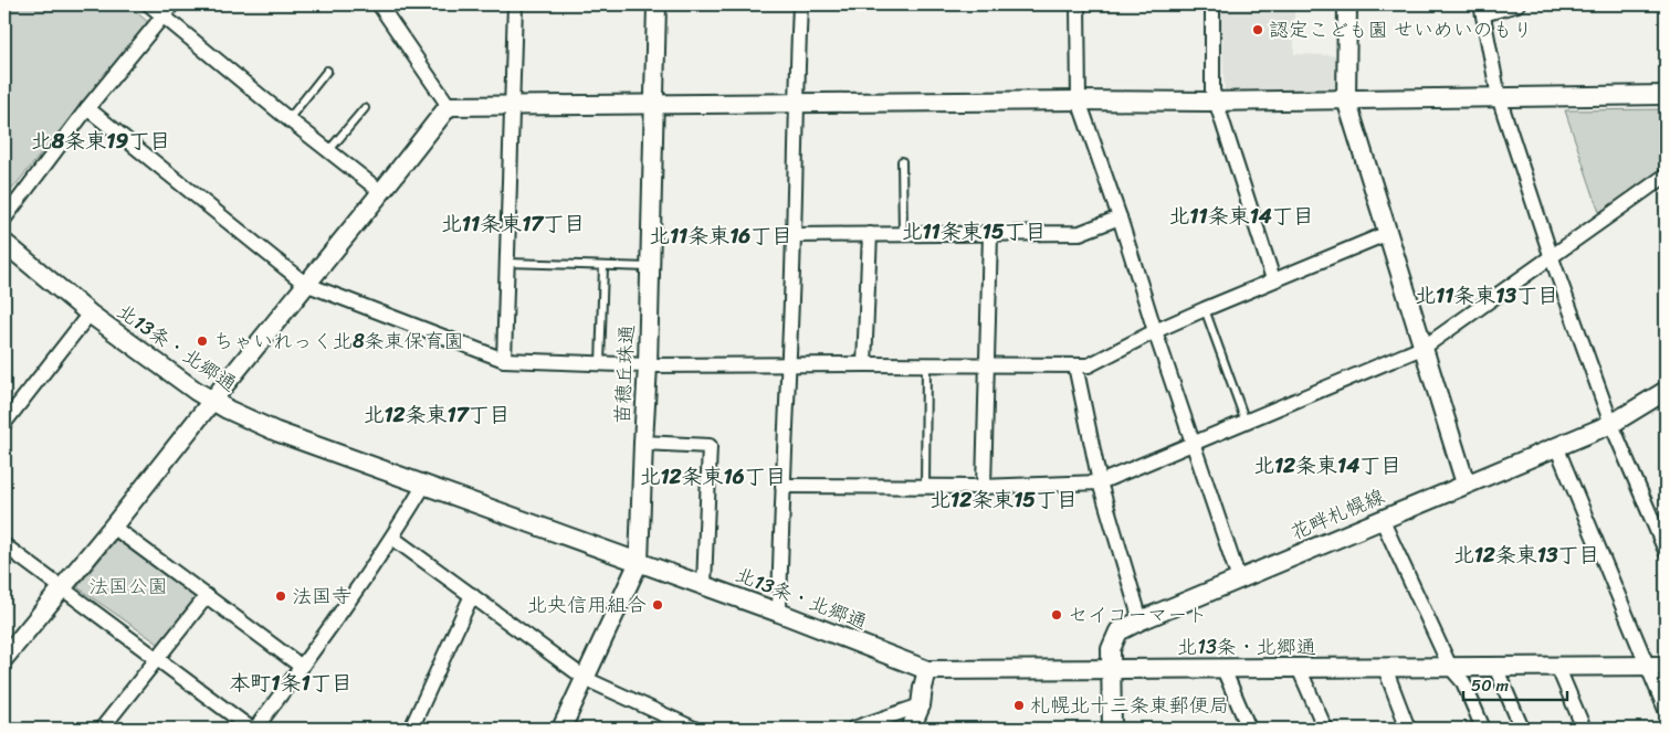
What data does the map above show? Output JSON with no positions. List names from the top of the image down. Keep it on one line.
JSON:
{"streets":{"street":["北13条・北郷通","苗穂丘珠通","花畔札幌線"]},"crossings":[["北13条・北郷通","苗穂丘珠通"],["北13条・北郷通","花畔札幌線"]],"districts":["北8条東19丁目","北11条東14丁目","北11条東17丁目","北11条東15丁目","北11条東16丁目","北11条東13丁目","北12条東17丁目","北12条東14丁目","北12条東16丁目","北12条東15丁目","北12条東13丁目","本町1条1丁目"],"parks":["法国公園"],"places":["認定こども園 せいめいのもり","ちゃいれっく北8条東保育園","法国寺","北央信用組合","セイコーマート","札幌北十三条東郵便局"],"scale_bar":"50 m"}
